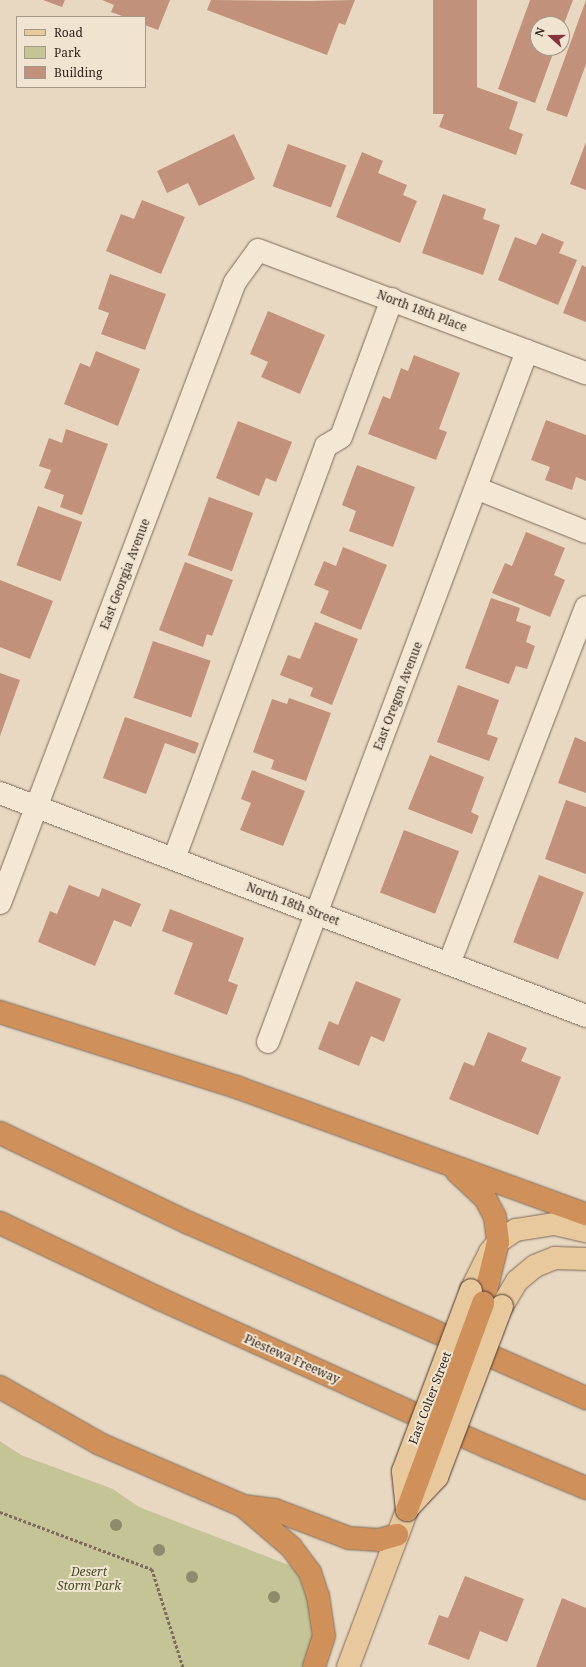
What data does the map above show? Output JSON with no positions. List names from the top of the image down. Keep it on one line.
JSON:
{"streets":{"highway":["Piestewa Freeway"],"street":["North 18th Place","East Georgia Avenue","East Oregon Avenue","North 18th Street"]},"crossings":[["North 18th Place","East Georgia Avenue"],["North 18th Place","East Oregon Avenue"],["East Georgia Avenue","North 18th Street"],["East Oregon Avenue","North 18th Street"]],"parks":["Desert Storm Park"],"legend":["Road","Park","Building"],"north":"left"}
